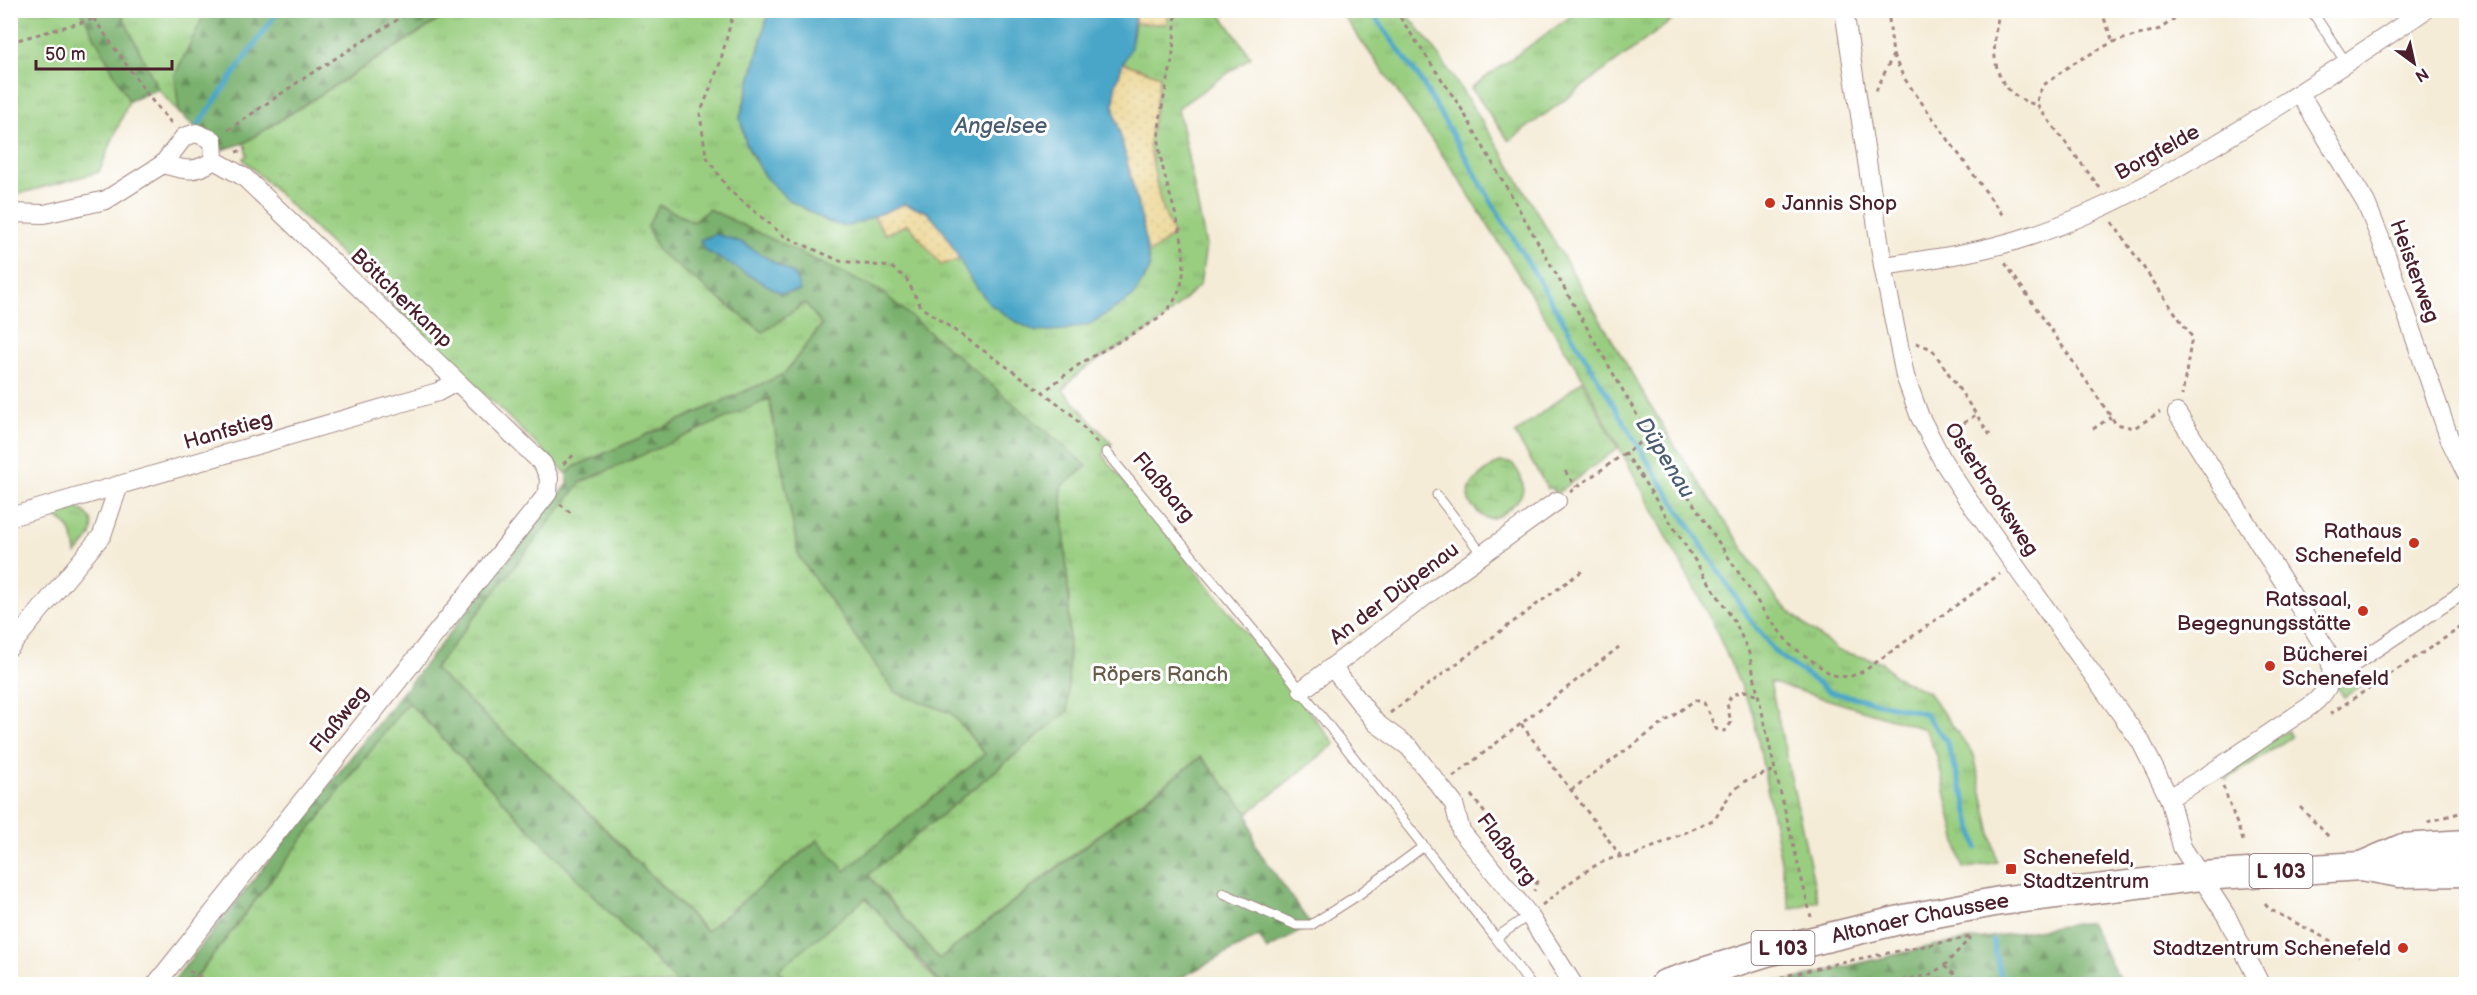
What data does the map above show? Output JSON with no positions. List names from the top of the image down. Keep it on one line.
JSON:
{"streets":{"main road":["L 103","Altonaer Chaussee"],"street":["Borgfelde","Heisterweg","Böttcherkamp","Hanfstieg","Flaßbarg","Osterbrooksweg","An der Düpenau","Flaßweg"]},"crossings":[["Borgfelde","Heisterweg"],["Borgfelde","Osterbrooksweg"],["Böttcherkamp","Hanfstieg"],["Böttcherkamp","Flaßweg"],["Flaßbarg","An der Düpenau"],["Osterbrooksweg","Altonaer Chaussee"]],"water":["Angelsee","Düpenau"],"parks":["Röpers Ranch"],"places":{"other":["Jannis Shop","Rathaus Schenefeld","Ratssaal, Begegnungsstätte","Bücherei Schenefeld","Stadtzentrum Schenefeld"],"transit":["Schenefeld, Stadtzentrum"]},"scale_bar":"50 m","north":"bottom right"}
